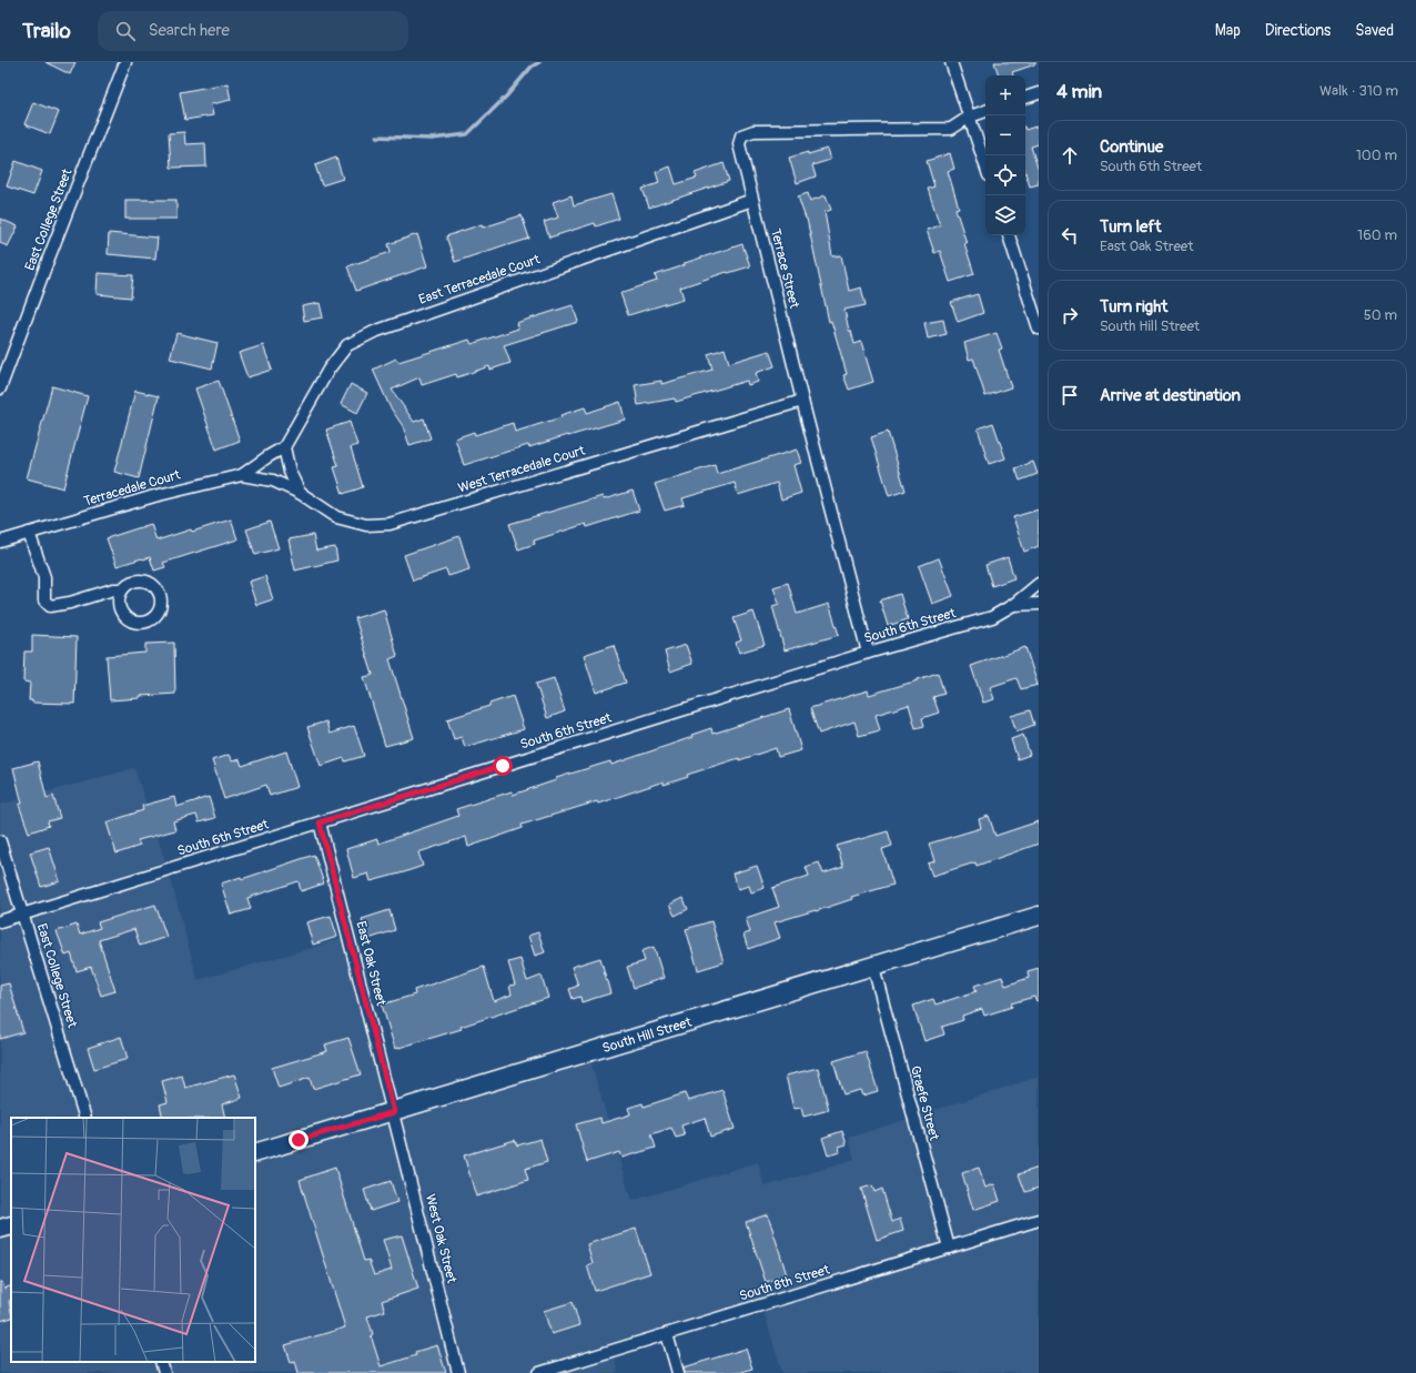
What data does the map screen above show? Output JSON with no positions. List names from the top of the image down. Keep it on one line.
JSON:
{"streets":{"main road":["South Hill Street"],"street":["East College Street","Terrace Street","East Terracedale Court","West Terracedale Court","Terracedale Court","South 6th Street","East Oak Street","Graefe Street","West Oak Street","South 8th Street"]},"crossings":[["East College Street","South 6th Street"],["Terrace Street","East Terracedale Court"],["Terrace Street","West Terracedale Court"],["Terrace Street","South 6th Street"],["East Terracedale Court","Terracedale Court"],["West Terracedale Court","Terracedale Court"],["South 6th Street","East Oak Street"],["East Oak Street","South Hill Street"],["East Oak Street","West Oak Street"],["South Hill Street","Graefe Street"],["South Hill Street","West Oak Street"],["Graefe Street","South 8th Street"]],"page":{"header":"Trailo","search":"Search here","nav":["Map","Directions","Saved"],"heading":["4 min","Walk · 310 m"],"map_buttons":["+","−"],"list":[["Continue","South 6th Street","100 m"],["Turn left","East Oak Street","160 m"],["Turn right","South Hill Street","50 m"],"Arrive at destination"]}}
